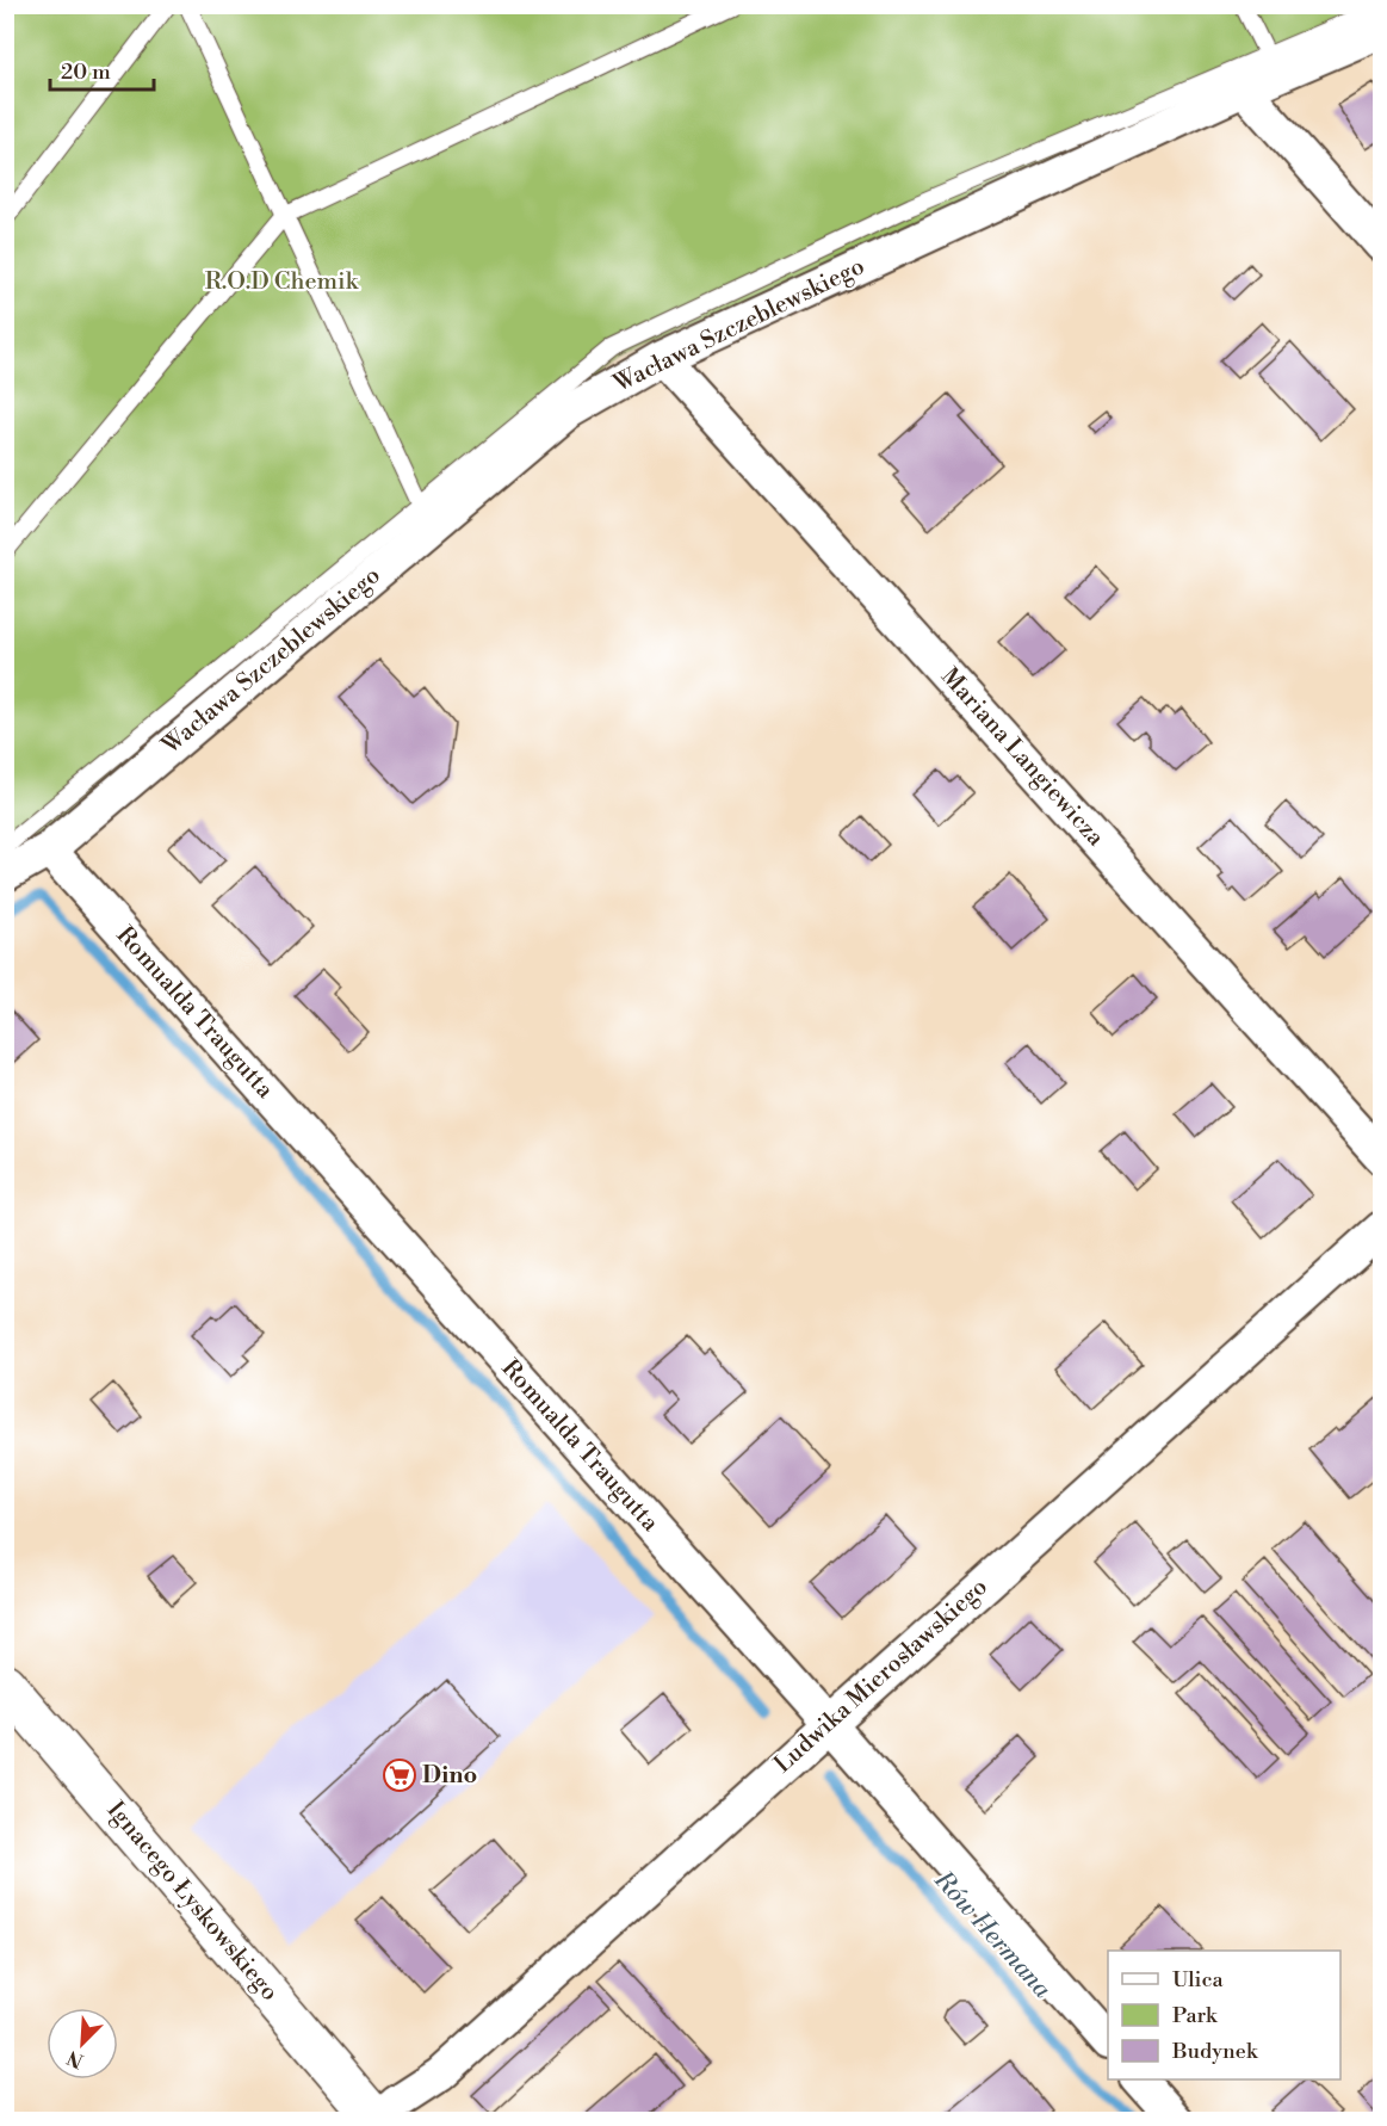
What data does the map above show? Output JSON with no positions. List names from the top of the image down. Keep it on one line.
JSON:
{"streets":{"street":["Wacława Szczeblewskiego","Mariana Langiewicza","Romualda Traugutta","Ludwika Mierosławskiego","Ignacego Łyskowskiego"]},"crossings":[["Wacława Szczeblewskiego","Mariana Langiewicza"],["Wacława Szczeblewskiego","Romualda Traugutta"],["Romualda Traugutta","Ludwika Mierosławskiego"],["Ludwika Mierosławskiego","Ignacego Łyskowskiego"]],"water":["Rów Hermana"],"parks":["R.O.D Chemik"],"places":{"supermarket":["Dino"]},"legend":["Ulica","Park","Budynek"],"scale_bar":"20 m","north":"bottom left"}
